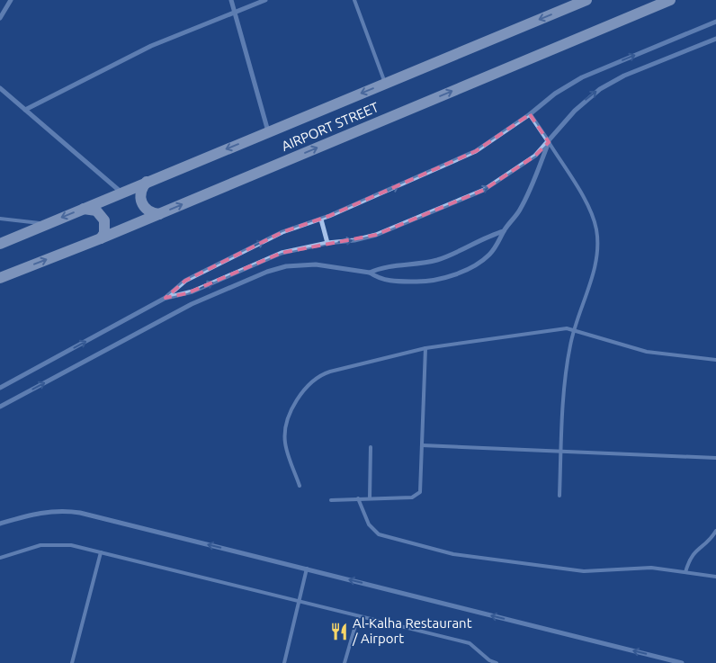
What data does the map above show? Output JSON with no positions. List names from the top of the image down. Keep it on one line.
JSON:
{"streets":{"main road":["AIRPORT STREET"]},"places":{"restaurant":["Al-Kalha Restaurant / Airport"]}}
